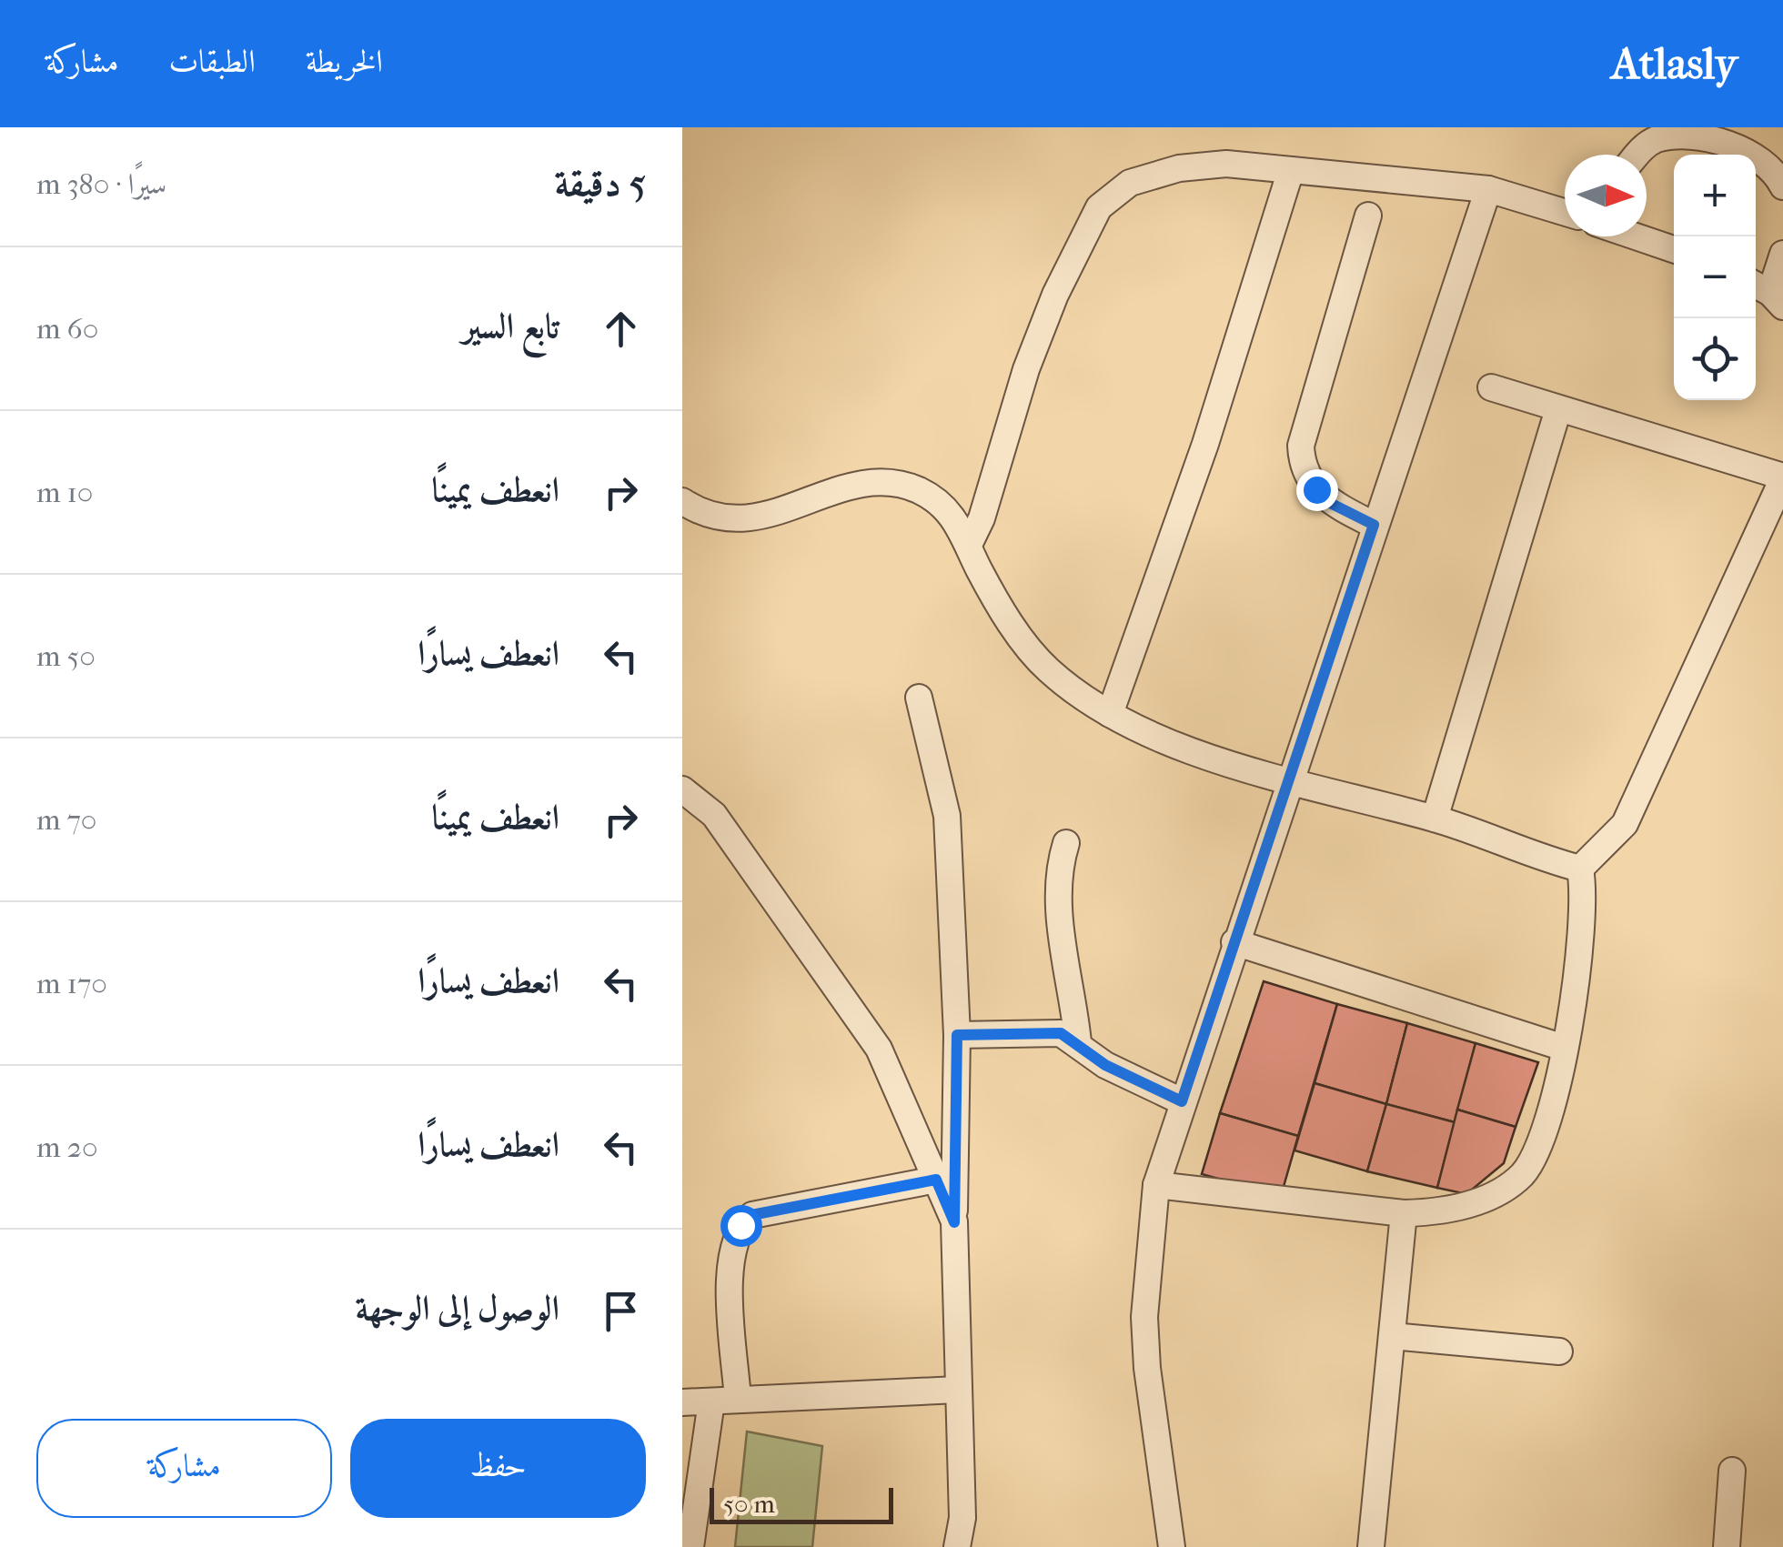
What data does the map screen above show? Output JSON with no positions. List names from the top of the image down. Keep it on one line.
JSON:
{"scale_bar":"50 m","north":"right","page":{"header":"Atlasly","nav":["الخريطة","الطبقات","مشاركة"],"heading":["5 دقيقة","سيرًا · 380 m"],"map_buttons":["+","−"],"list":[["تابع السير","60 m"],["انعطف يمينًا","10 m"],["انعطف يسارًا","50 m"],["انعطف يمينًا","70 m"],["انعطف يسارًا","170 m"],["انعطف يسارًا","20 m"],"الوصول إلى الوجهة"],"buttons":["حفظ","مشاركة"],"scale":"50 m"}}
